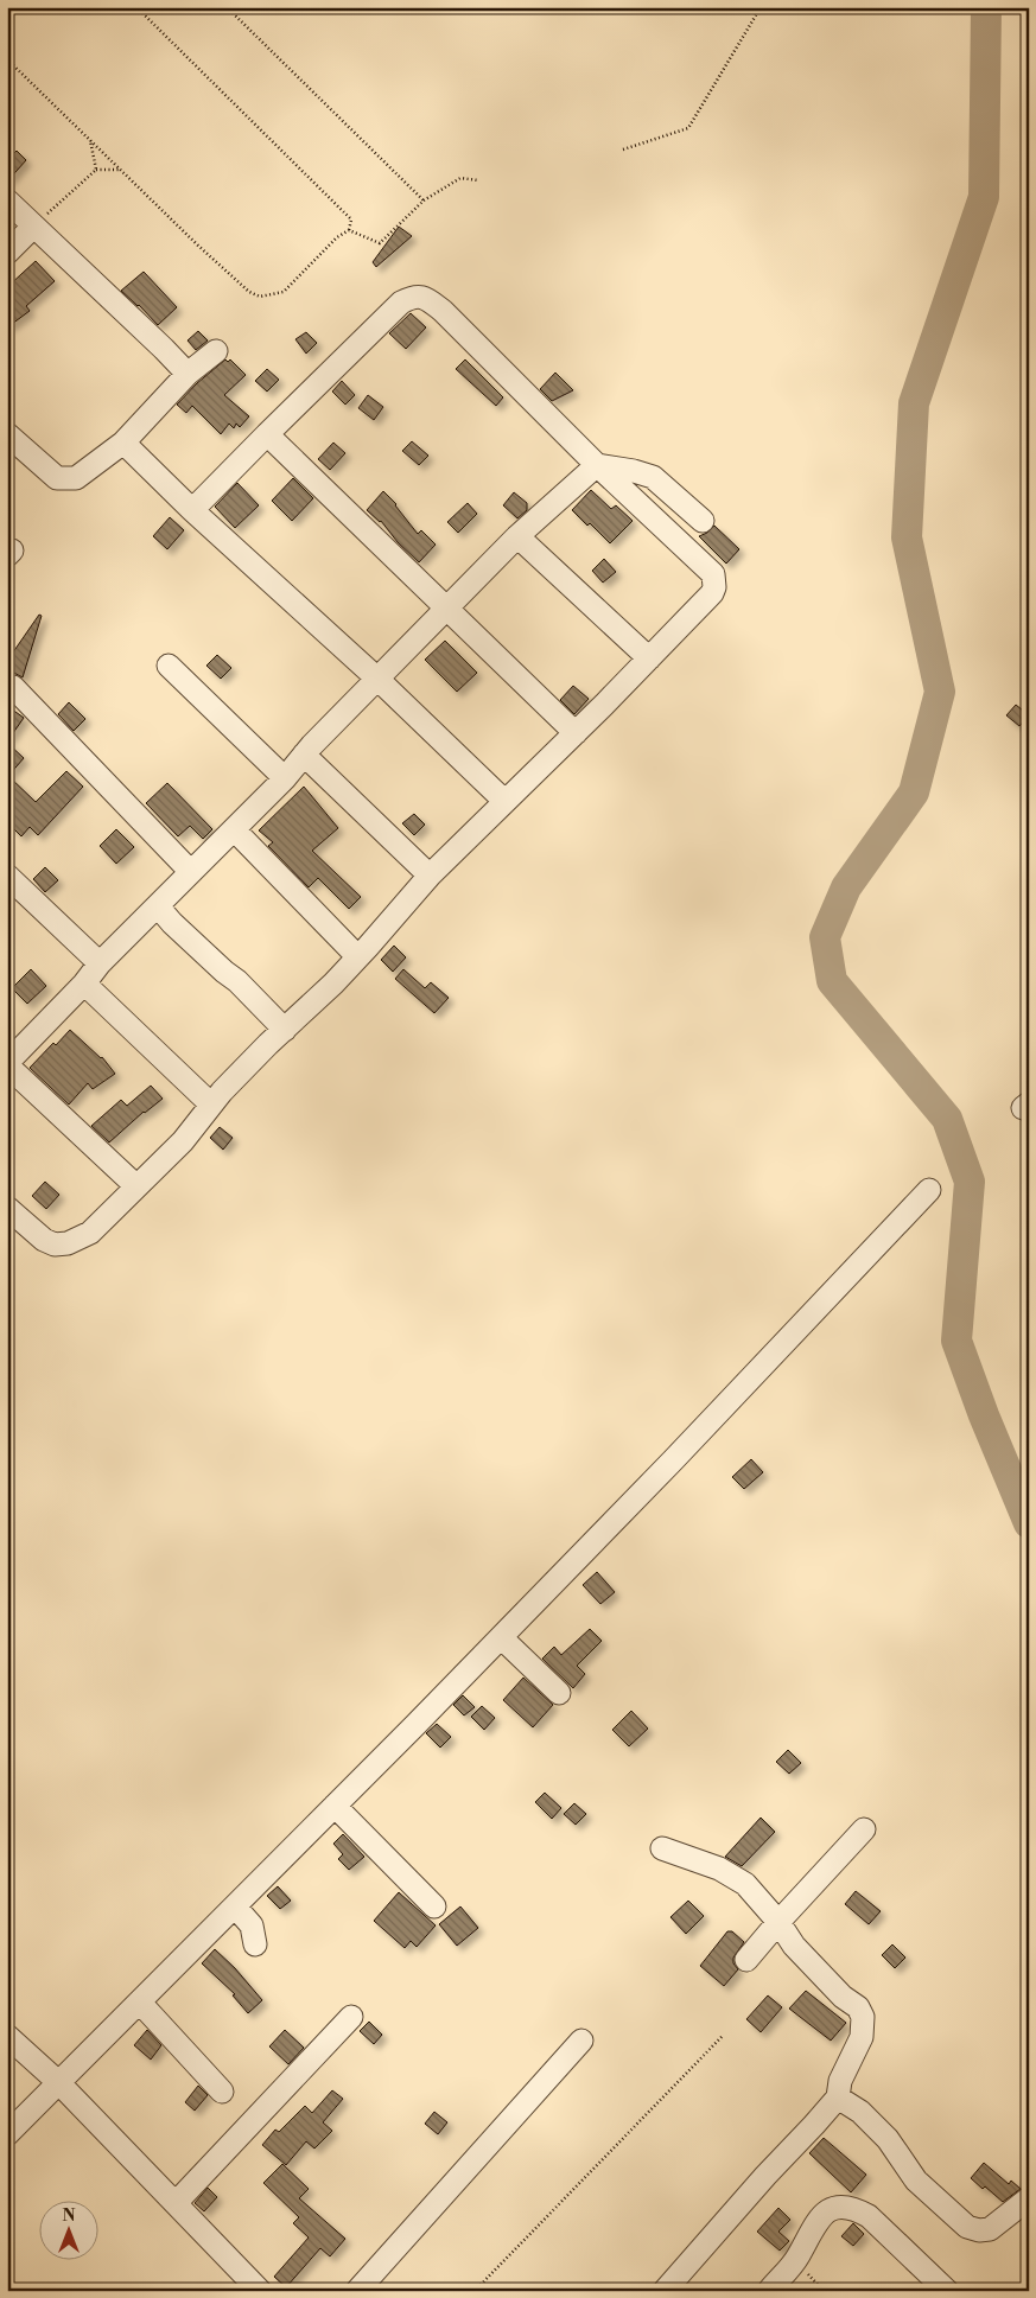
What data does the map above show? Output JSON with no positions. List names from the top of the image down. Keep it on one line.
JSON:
{"north":"top"}
